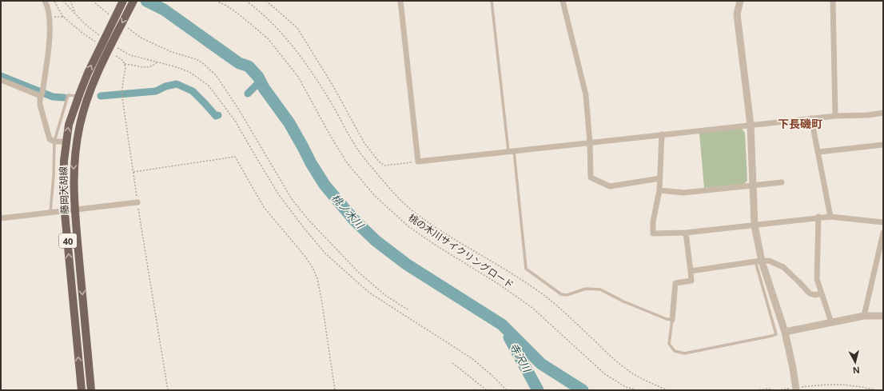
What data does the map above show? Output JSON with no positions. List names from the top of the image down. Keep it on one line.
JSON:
{"streets":{"main road":["藤岡大胡線","40"],"path":["桃の木川サイクリングロード"]},"districts":["下長磯町"],"water":["桃ノ木川","寺沢川"],"north":"bottom"}
